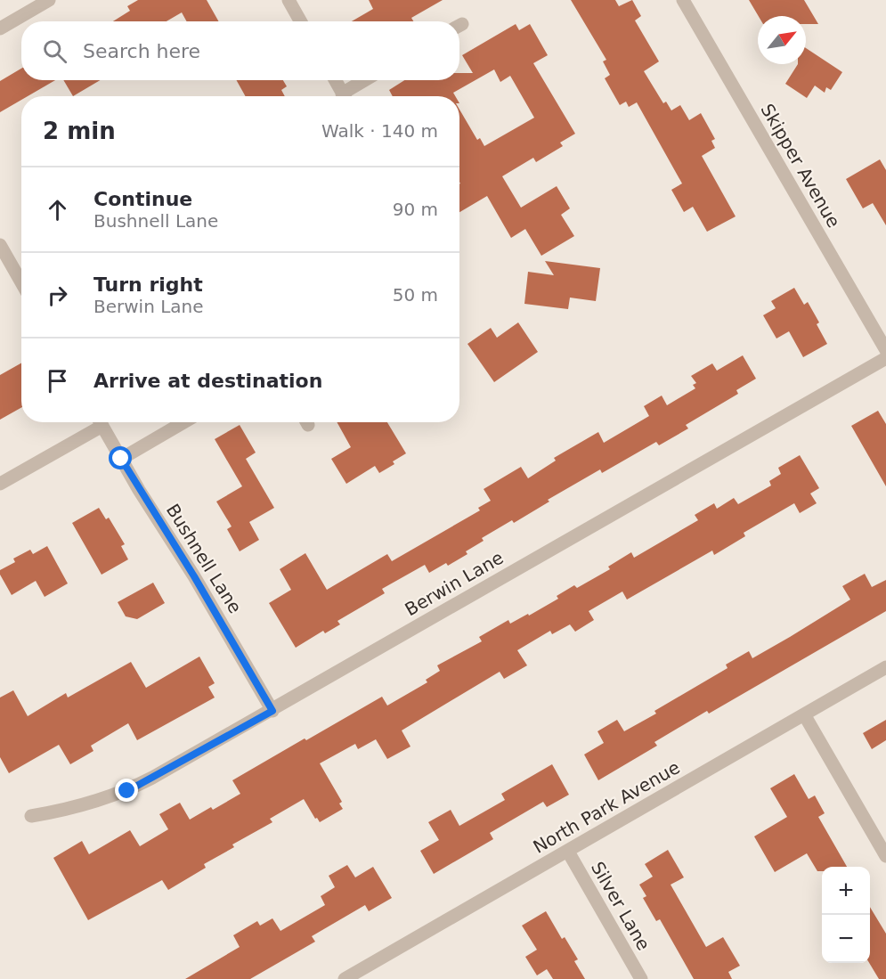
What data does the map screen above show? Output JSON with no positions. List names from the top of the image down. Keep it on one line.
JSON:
{"streets":{"street":["Skipper Avenue","Bushnell Lane","Berwin Lane","North Park Avenue","Silver Lane"]},"crossings":[["Bushnell Lane","Berwin Lane"],["North Park Avenue","Silver Lane"]],"north":"top right","page":{"search":"Search here","heading":["2 min","Walk · 140 m"],"list":[["Continue","Bushnell Lane","90 m"],["Turn right","Berwin Lane","50 m"],"Arrive at destination"],"map_buttons":["+","−"]}}
